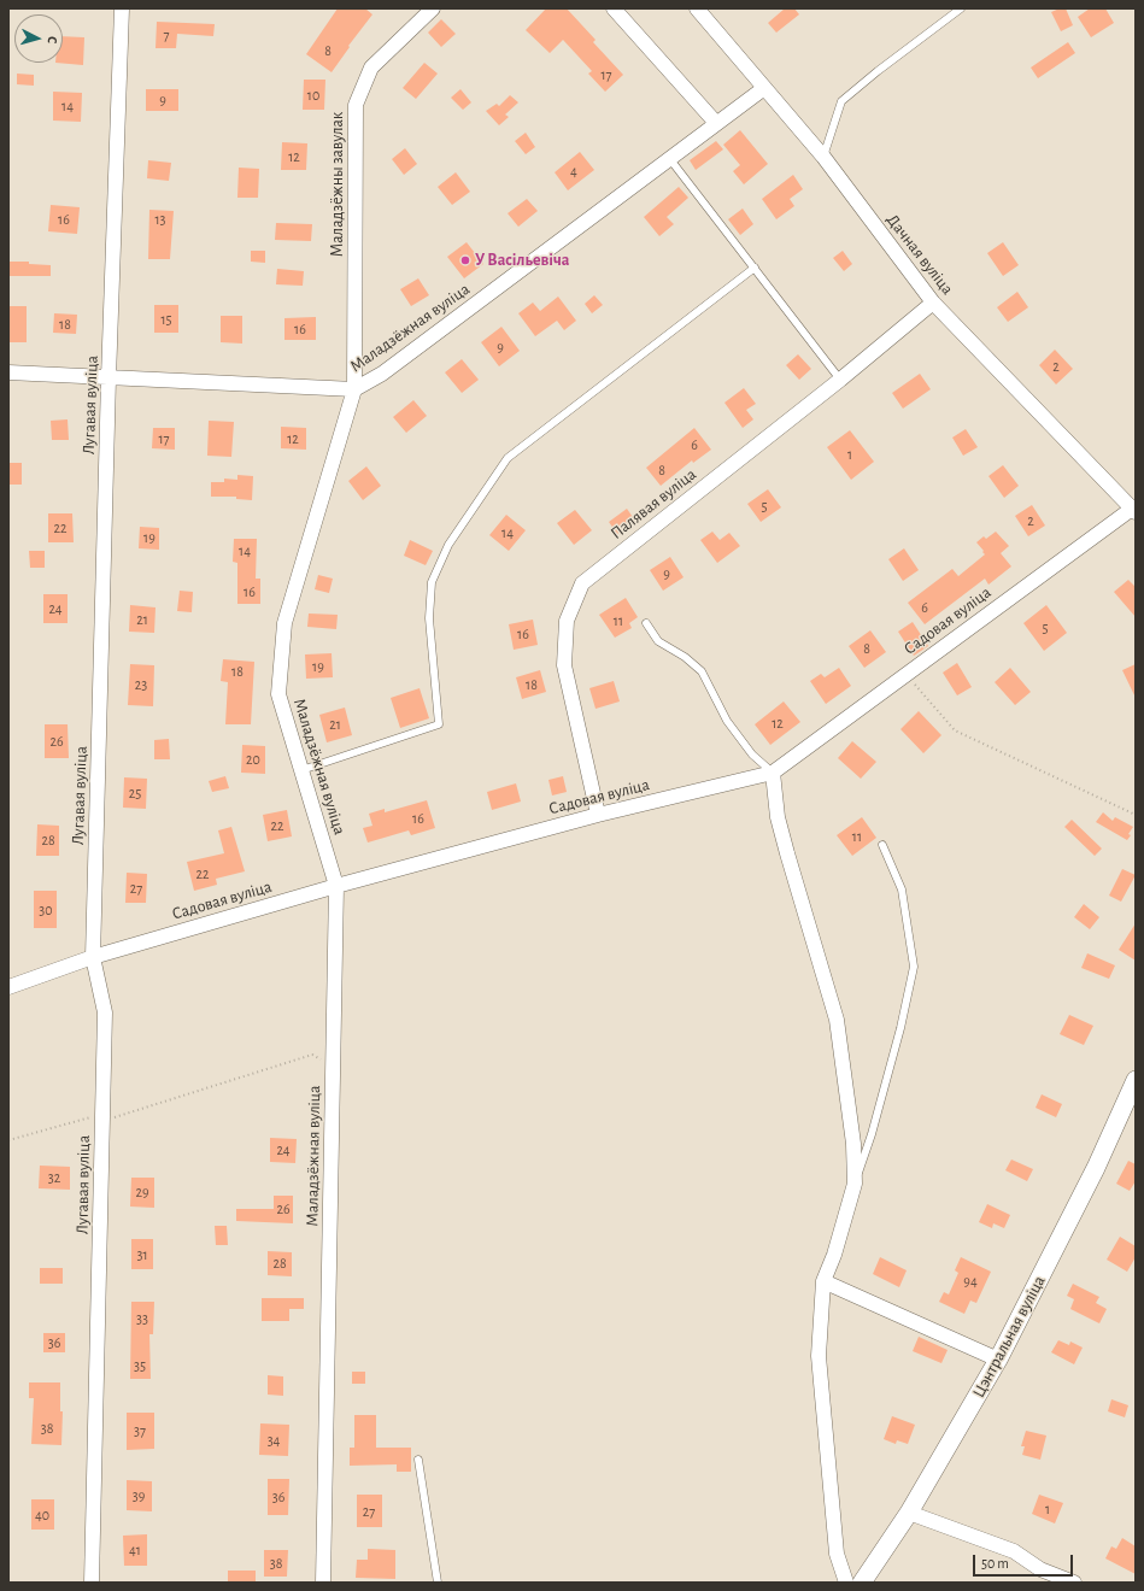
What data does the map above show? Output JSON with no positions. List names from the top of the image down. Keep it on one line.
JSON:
{"streets":{"street":["Маладзёжны завулак","Дачная вуліца","Маладзёжная вуліца","Лугавая вуліца","Палявая вуліца","Садовая вуліца","Цэнтральная вуліца"]},"crossings":[["Маладзёжны завулак","Маладзёжная вуліца"],["Дачная вуліца","Маладзёжная вуліца"],["Дачная вуліца","Палявая вуліца"],["Дачная вуліца","Садовая вуліца"],["Маладзёжная вуліца","Садовая вуліца"],["Лугавая вуліца","Садовая вуліца"],["Палявая вуліца","Садовая вуліца"]],"places":["У Васільевіча"],"house_numbers":["7","8","17","10","9","14","12","4","16","13","15","18","16","9","2","17","12","6","1","8","5","2","22","14","19","14","9","16","6","24","21","11","5","16","8","19","18","23","18","12","21","26","20","25","16","22","11","28","22","27","30","24","32","29","26","31","28","94","33","36","35","38","37","34","39","36","1","27","40","41","38"],"scale_bar":"50 m","north":"right"}
